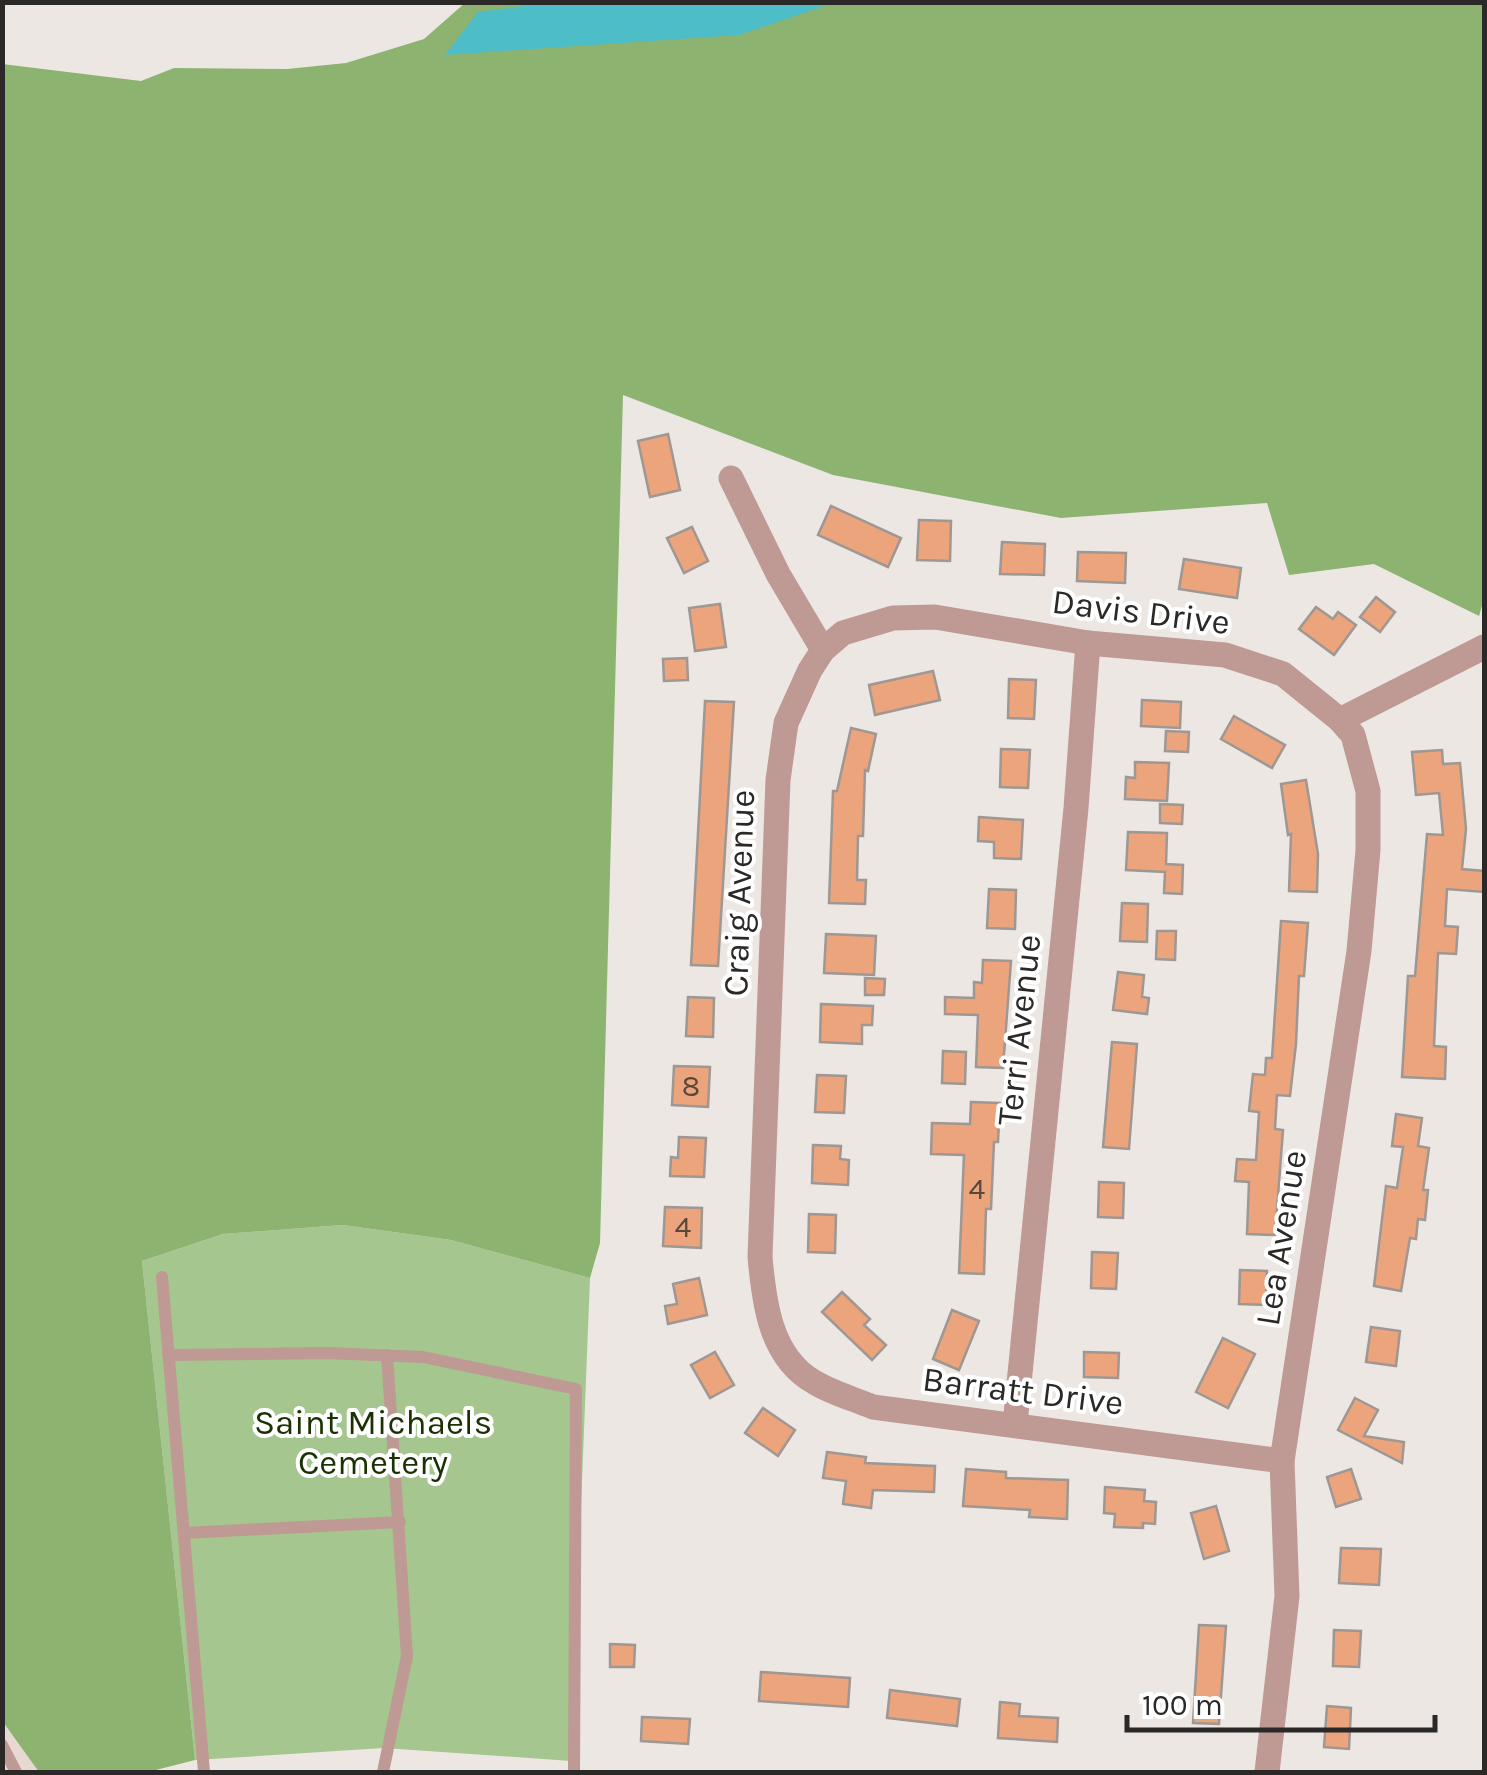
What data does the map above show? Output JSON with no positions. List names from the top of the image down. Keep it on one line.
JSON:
{"streets":{"street":["Davis Drive","Craig Avenue","Terri Avenue","Lea Avenue","Barratt Drive"]},"crossings":[["Davis Drive","Craig Avenue"],["Davis Drive","Terri Avenue"],["Davis Drive","Lea Avenue"],["Craig Avenue","Barratt Drive"],["Terri Avenue","Barratt Drive"],["Lea Avenue","Barratt Drive"]],"parks":["Saint Michaels Cemetery"],"house_numbers":["8","4","4"],"scale_bar":"100 m"}
